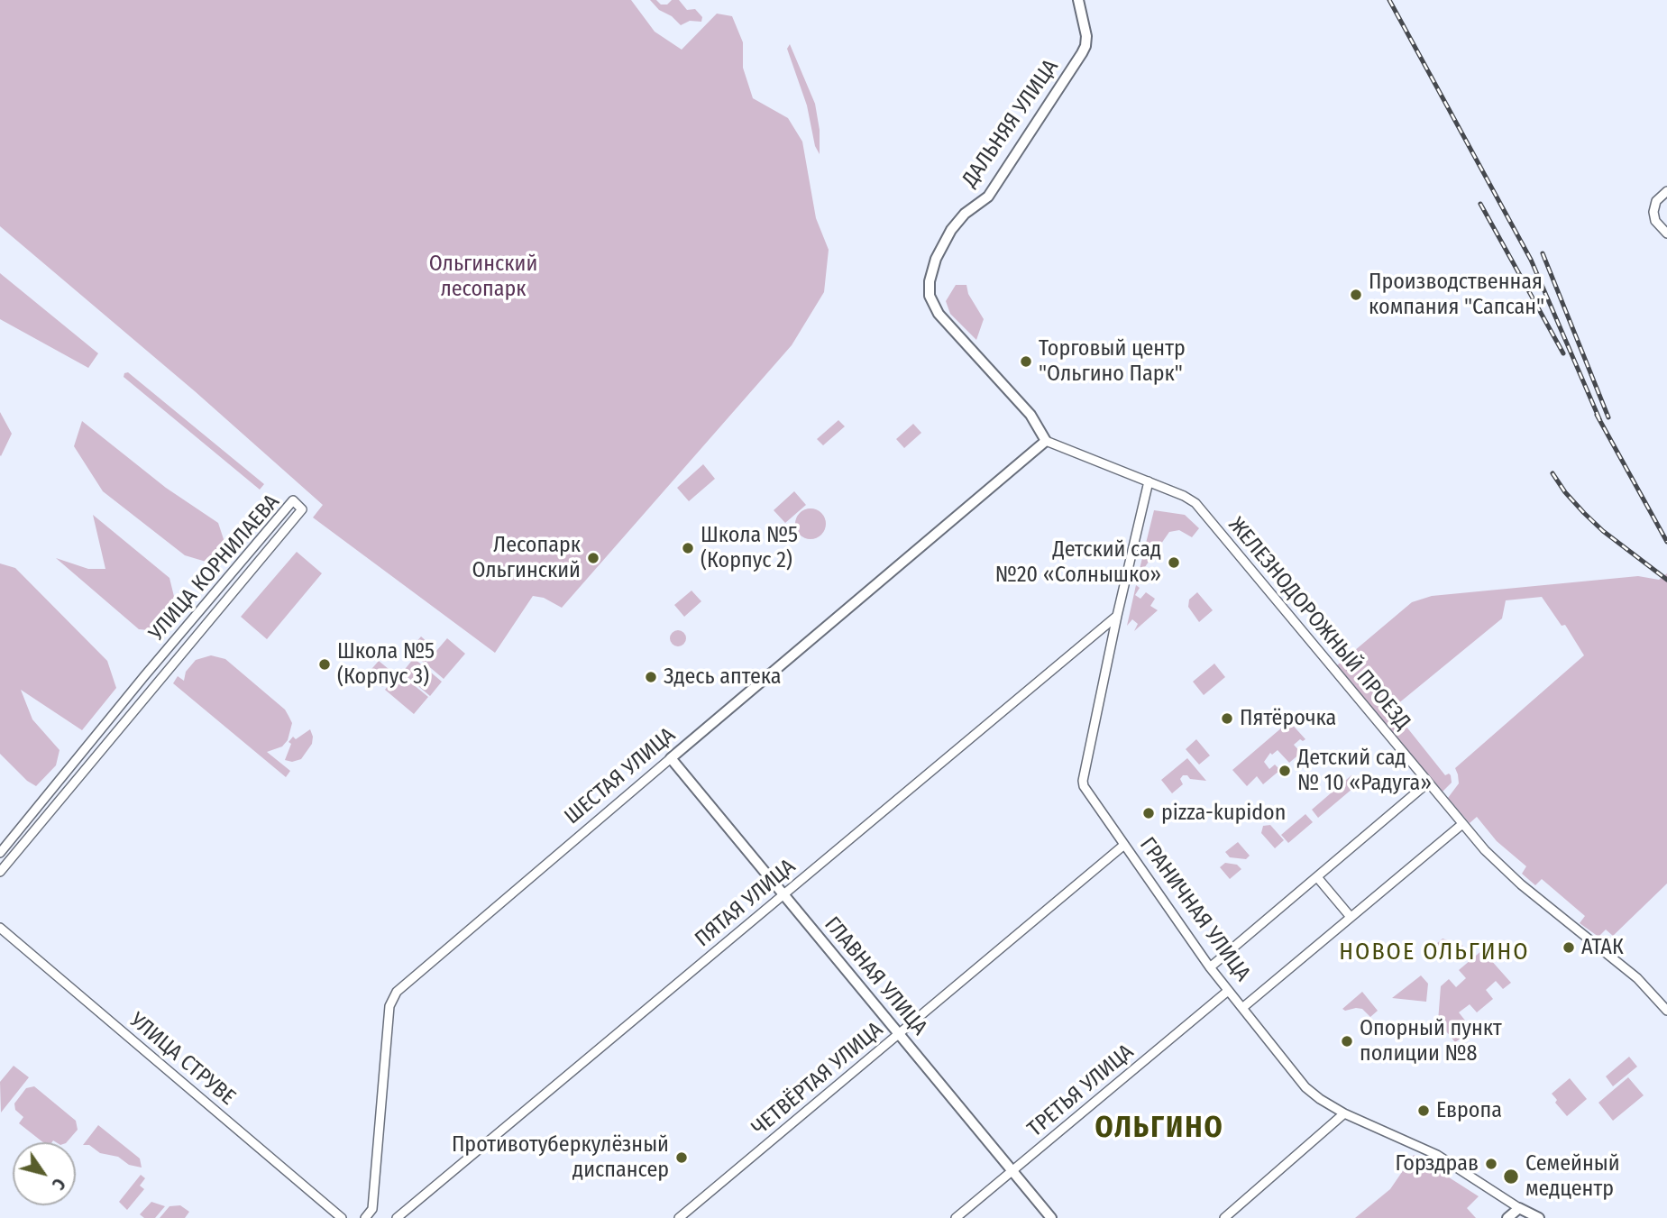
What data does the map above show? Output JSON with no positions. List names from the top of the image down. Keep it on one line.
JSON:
{"streets":{"street":["ДАЛЬНЯЯ УЛИЦА","УЛИЦА КОРНИЛАЕВА","ЖЕЛЕЗНОДОРОЖНЫЙ ПРОЕЗД","ШЕСТАЯ УЛИЦА","ПЯТАЯ УЛИЦА","ГРАНИЧНАЯ УЛИЦА","ГЛАВНАЯ УЛИЦА","УЛИЦА СТРУВЕ","ЧЕТВЁРТАЯ УЛИЦА","ТРЕТЬЯ УЛИЦА"]},"crossings":[["ДАЛЬНЯЯ УЛИЦА","ЖЕЛЕЗНОДОРОЖНЫЙ ПРОЕЗД"],["ДАЛЬНЯЯ УЛИЦА","ШЕСТАЯ УЛИЦА"],["ЖЕЛЕЗНОДОРОЖНЫЙ ПРОЕЗД","ШЕСТАЯ УЛИЦА"],["ЖЕЛЕЗНОДОРОЖНЫЙ ПРОЕЗД","ГРАНИЧНАЯ УЛИЦА"],["ШЕСТАЯ УЛИЦА","ГЛАВНАЯ УЛИЦА"],["ПЯТАЯ УЛИЦА","ГРАНИЧНАЯ УЛИЦА"],["ПЯТАЯ УЛИЦА","ГЛАВНАЯ УЛИЦА"],["ГРАНИЧНАЯ УЛИЦА","ЧЕТВЁРТАЯ УЛИЦА"],["ГРАНИЧНАЯ УЛИЦА","ТРЕТЬЯ УЛИЦА"],["ГЛАВНАЯ УЛИЦА","ЧЕТВЁРТАЯ УЛИЦА"],["ГЛАВНАЯ УЛИЦА","ТРЕТЬЯ УЛИЦА"]],"districts":["НОВОЕ ОЛЬГИНО","ОЛЬГИНО"],"parks":["Ольгинский лесопарк"],"places":["Производственная компания \"Сапсан\"","Торговый центр \"Ольгино Парк\"","Школа №5 (Корпус 2)","Лесопарк Ольгинский","Детский сад №20 «Солнышко»","Школа №5 (Корпус 3)","Здесь аптека","Пятёрочка","Детский сад № 10 «Радуга»","pizza-kupidon","АТАК","Опорный пункт полиции №8","Европа","Противотуберкулёзный диспансер","Горздрав","Семейный медцентр"],"north":"bottom right"}
